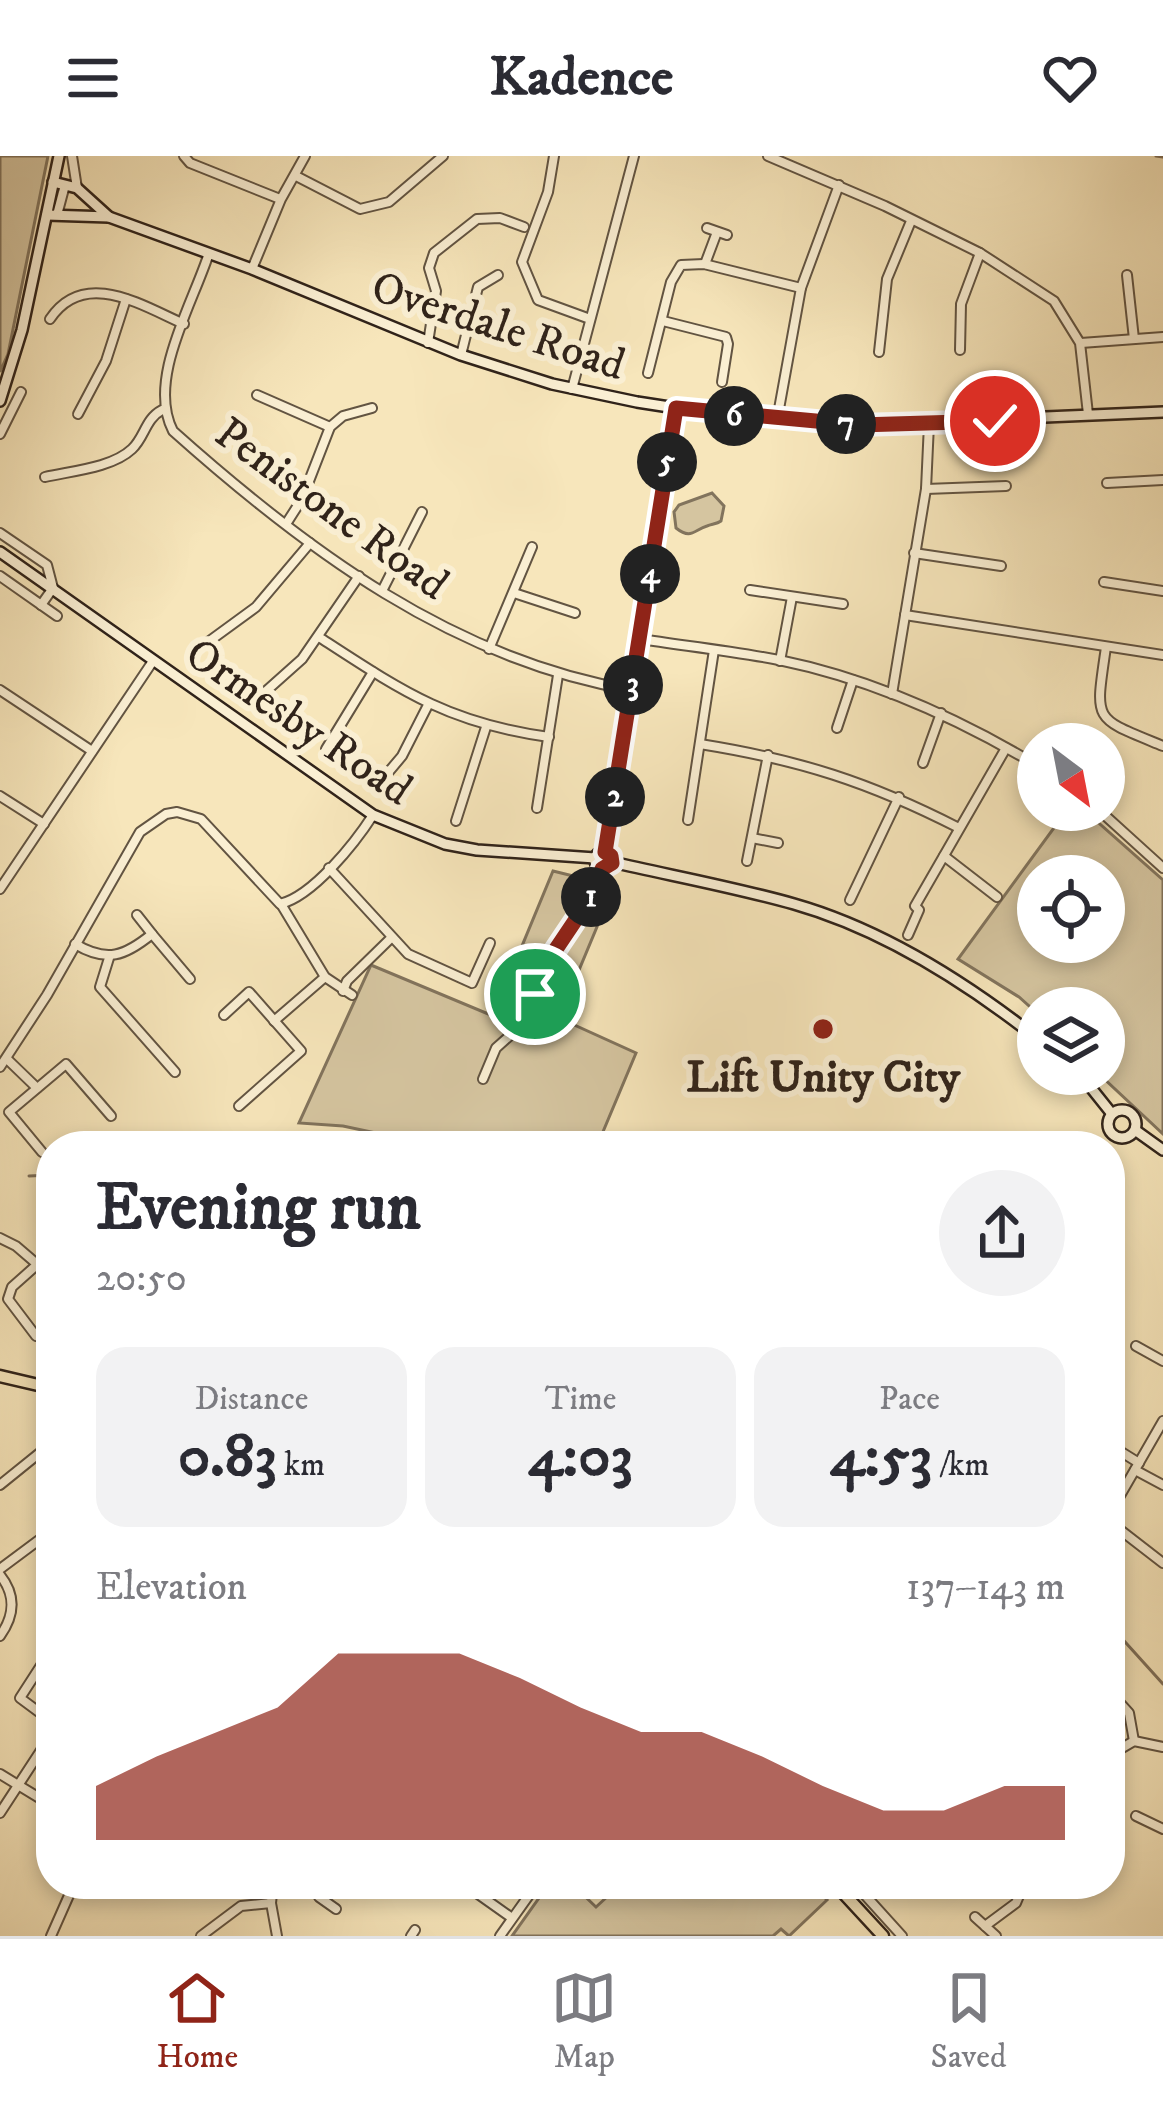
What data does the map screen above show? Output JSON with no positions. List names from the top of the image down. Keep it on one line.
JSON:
{"streets":{"street":["Overdale Road","Penistone Road","Ormesby Road"]},"crossings":[["Overdale Road","Penistone Road"]],"places":["Lift Unity City"],"north":"bottom right","page":{"header":"Kadence","pins":["6","7","5","4","3","2","1"],"heading":["Evening run","20:50"],"stats":[["Distance","0.83 km"],["Time","4:03"],["Pace","4:53 /km"]],"chart":["Elevation","137–143 m"],"tabs":["Home","Map","Saved"]}}
